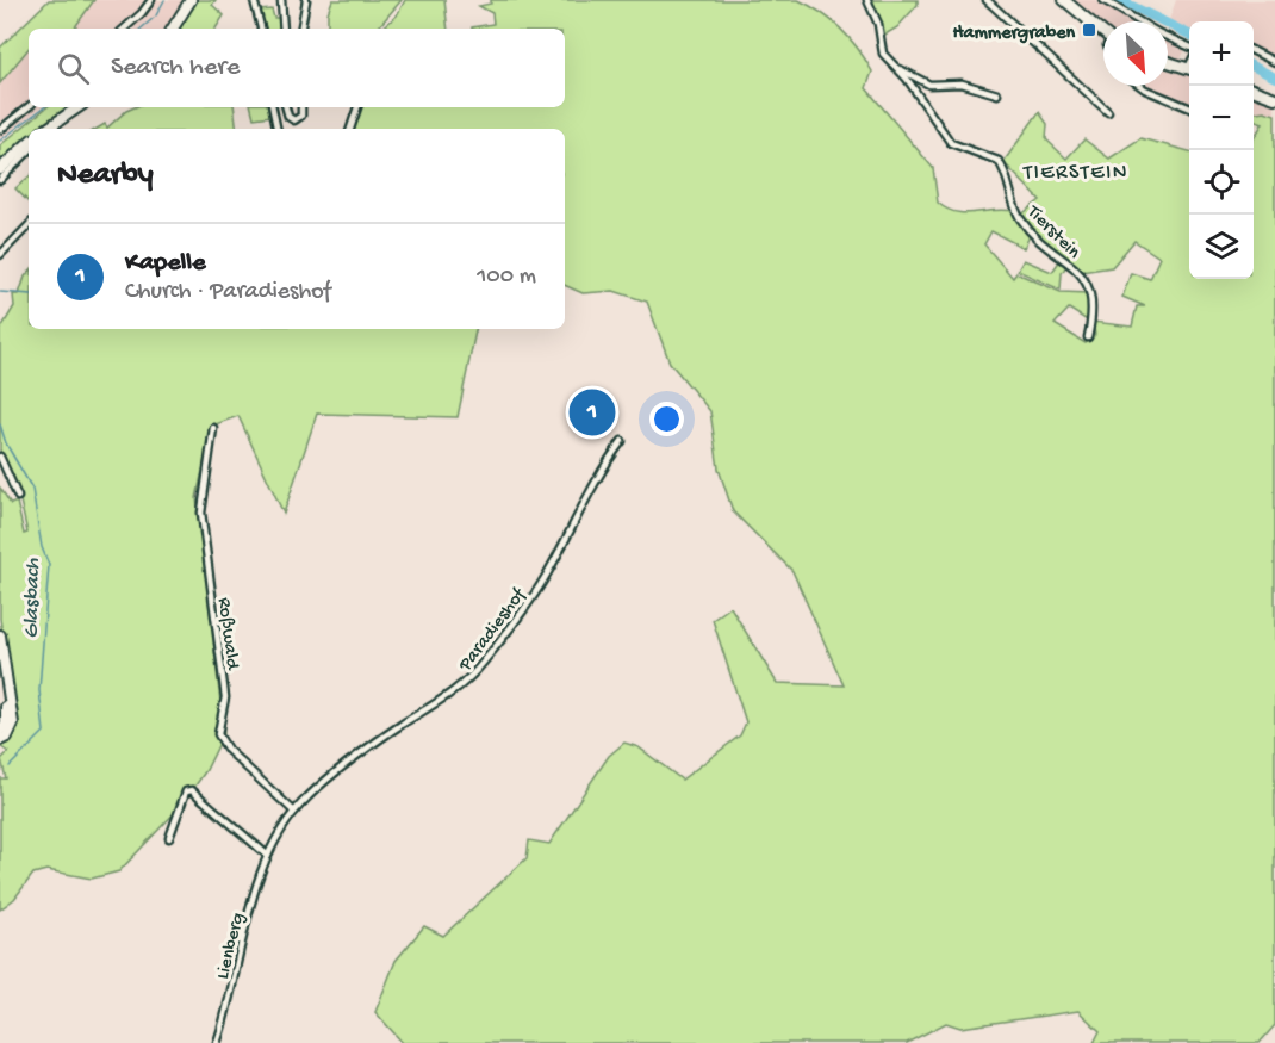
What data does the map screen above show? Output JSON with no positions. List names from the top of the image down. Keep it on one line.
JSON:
{"streets":{"street":["Tierstein","Paradieshof","Roßwald","Lienberg"]},"crossings":[["Paradieshof","Roßwald"],["Paradieshof","Lienberg"],["Roßwald","Lienberg"]],"districts":["TIERSTEIN"],"water":["Glasbach"],"places":{"transit":["Hammergraben"]},"north":"bottom right","page":{"map_buttons":["+","−"],"search":"Search here","heading":"Nearby","list":[{"mark":"1","name":"Kapelle","note":"Church · Paradieshof","value":"100 m"}],"pins":"1"}}
